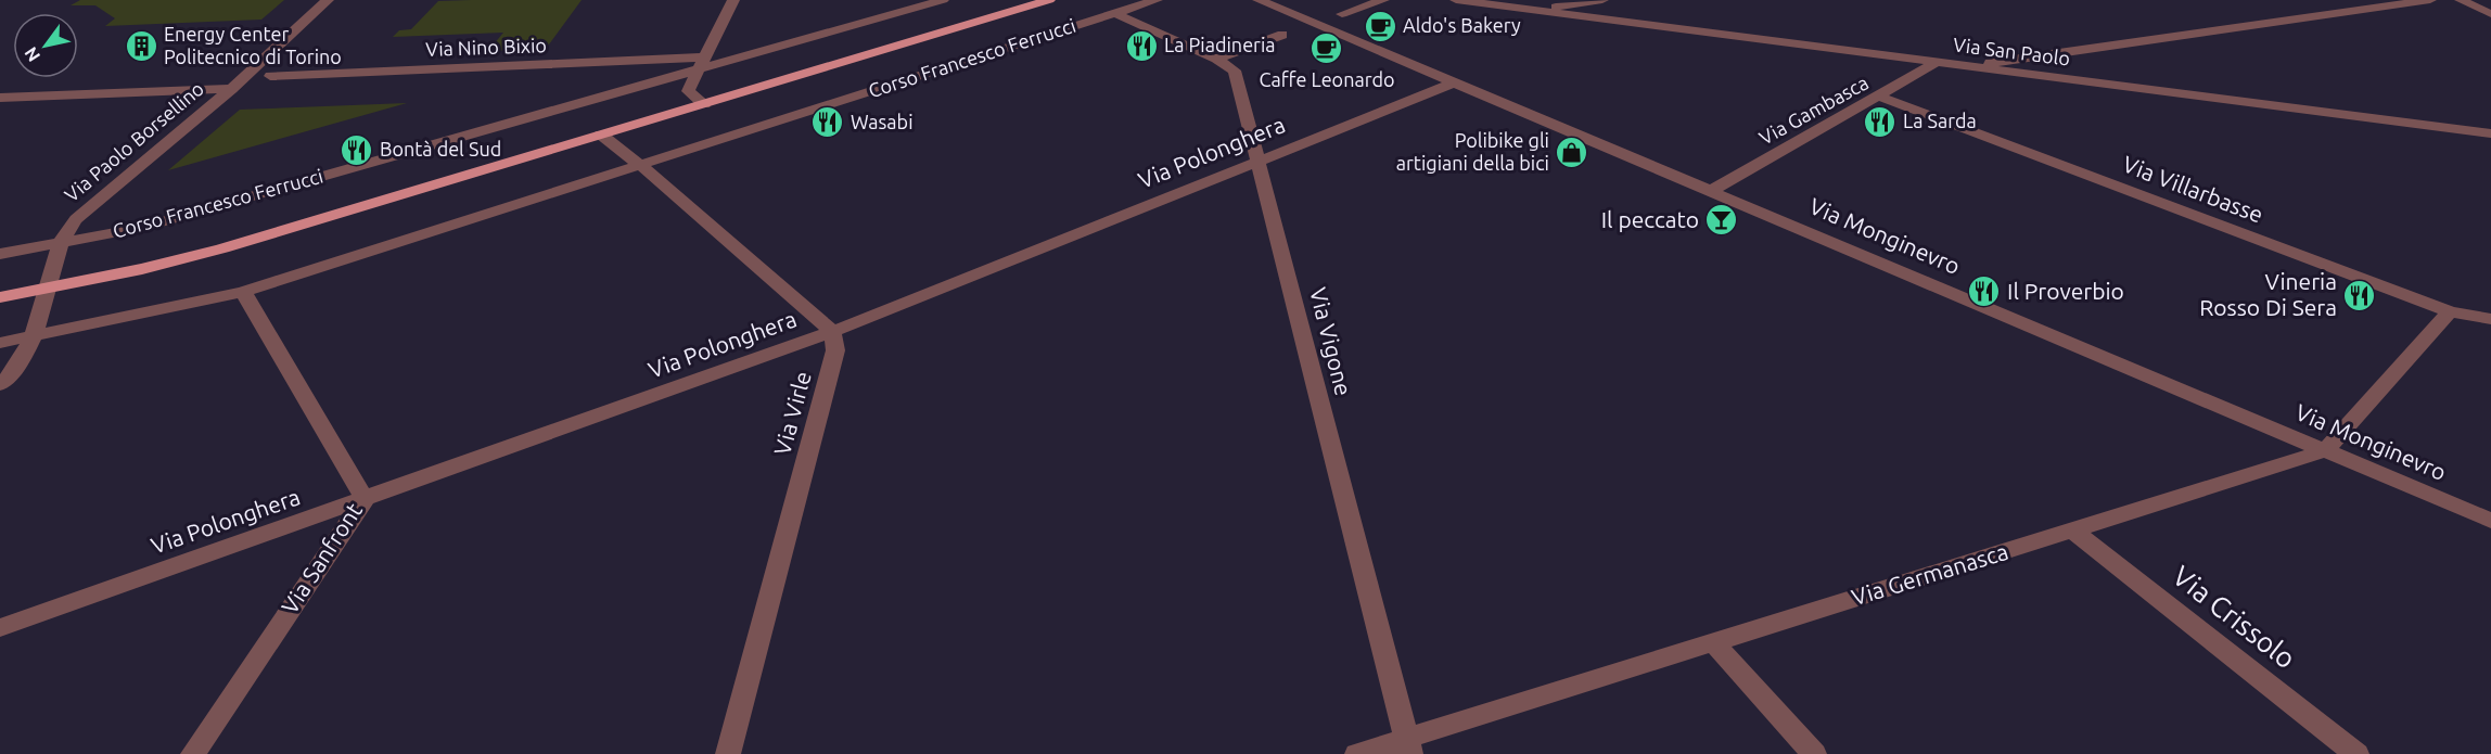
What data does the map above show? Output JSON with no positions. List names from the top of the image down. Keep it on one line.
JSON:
{"streets":{"main road":["Corso Francesco Ferrucci"],"street":["Via Nino Bixio","Via San Paolo","Via Gambasca","Via Paolo Borsellino","Via Polonghera","Via Villarbasse","Via Monginevro","Via Vigone","Via Virle","Via Sanfront","Via Germanasca","Via Crissolo"]},"crossings":[["Via Nino Bixio","Corso Francesco Ferrucci"],["Via San Paolo","Via Gambasca"],["Corso Francesco Ferrucci","Via Paolo Borsellino"],["Corso Francesco Ferrucci","Via Vigone"],["Corso Francesco Ferrucci","Via Sanfront"],["Via Gambasca","Via Villarbasse"],["Via Gambasca","Via Monginevro"],["Via Polonghera","Via Monginevro"],["Via Polonghera","Via Vigone"],["Via Polonghera","Via Virle"],["Via Polonghera","Via Sanfront"],["Via Villarbasse","Via Germanasca"],["Via Monginevro","Via Germanasca"],["Via Vigone","Via Germanasca"],["Via Germanasca","Via Crissolo"]],"places":{"cafe":["Aldo's Bakery","Caffe Leonardo"],"building":["Energy Center Politecnico di Torino"],"restaurant":["La Piadineria","La Sarda","Wasabi","Bontà del Sud","Il Proverbio","Vineria Rosso Di Sera"],"shop":["Polibike gli artigiani della bici"],"bar":["Il peccato"]},"north":"bottom left"}
